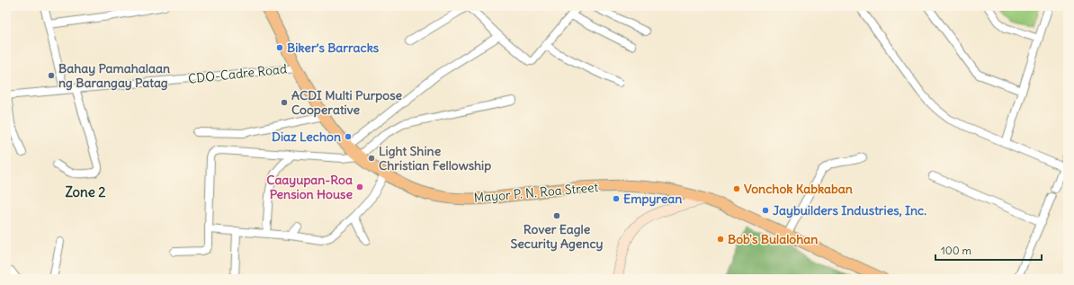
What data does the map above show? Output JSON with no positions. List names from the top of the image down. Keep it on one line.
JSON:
{"streets":{"main road":["Mayor P. N. Roa Street"],"street":["CDO-Cadre Road"]},"crossings":[["CDO-Cadre Road","Mayor P. N. Roa Street"]],"districts":["Zone 2"],"places":["Biker’s Barracks","Bahay Pamahalaan ng Barangay Patag","ACDI Multi Purpose Cooperative","Diaz Lechon","Light Shine Christian Fellowship","Caayupan-Roa Pension House","Vonchok Kabkaban","Empyrean","Jaybuilders Industries, Inc.","Rover Eagle Security Agency","Bob's Bulalohan"],"scale_bar":"100 m"}
